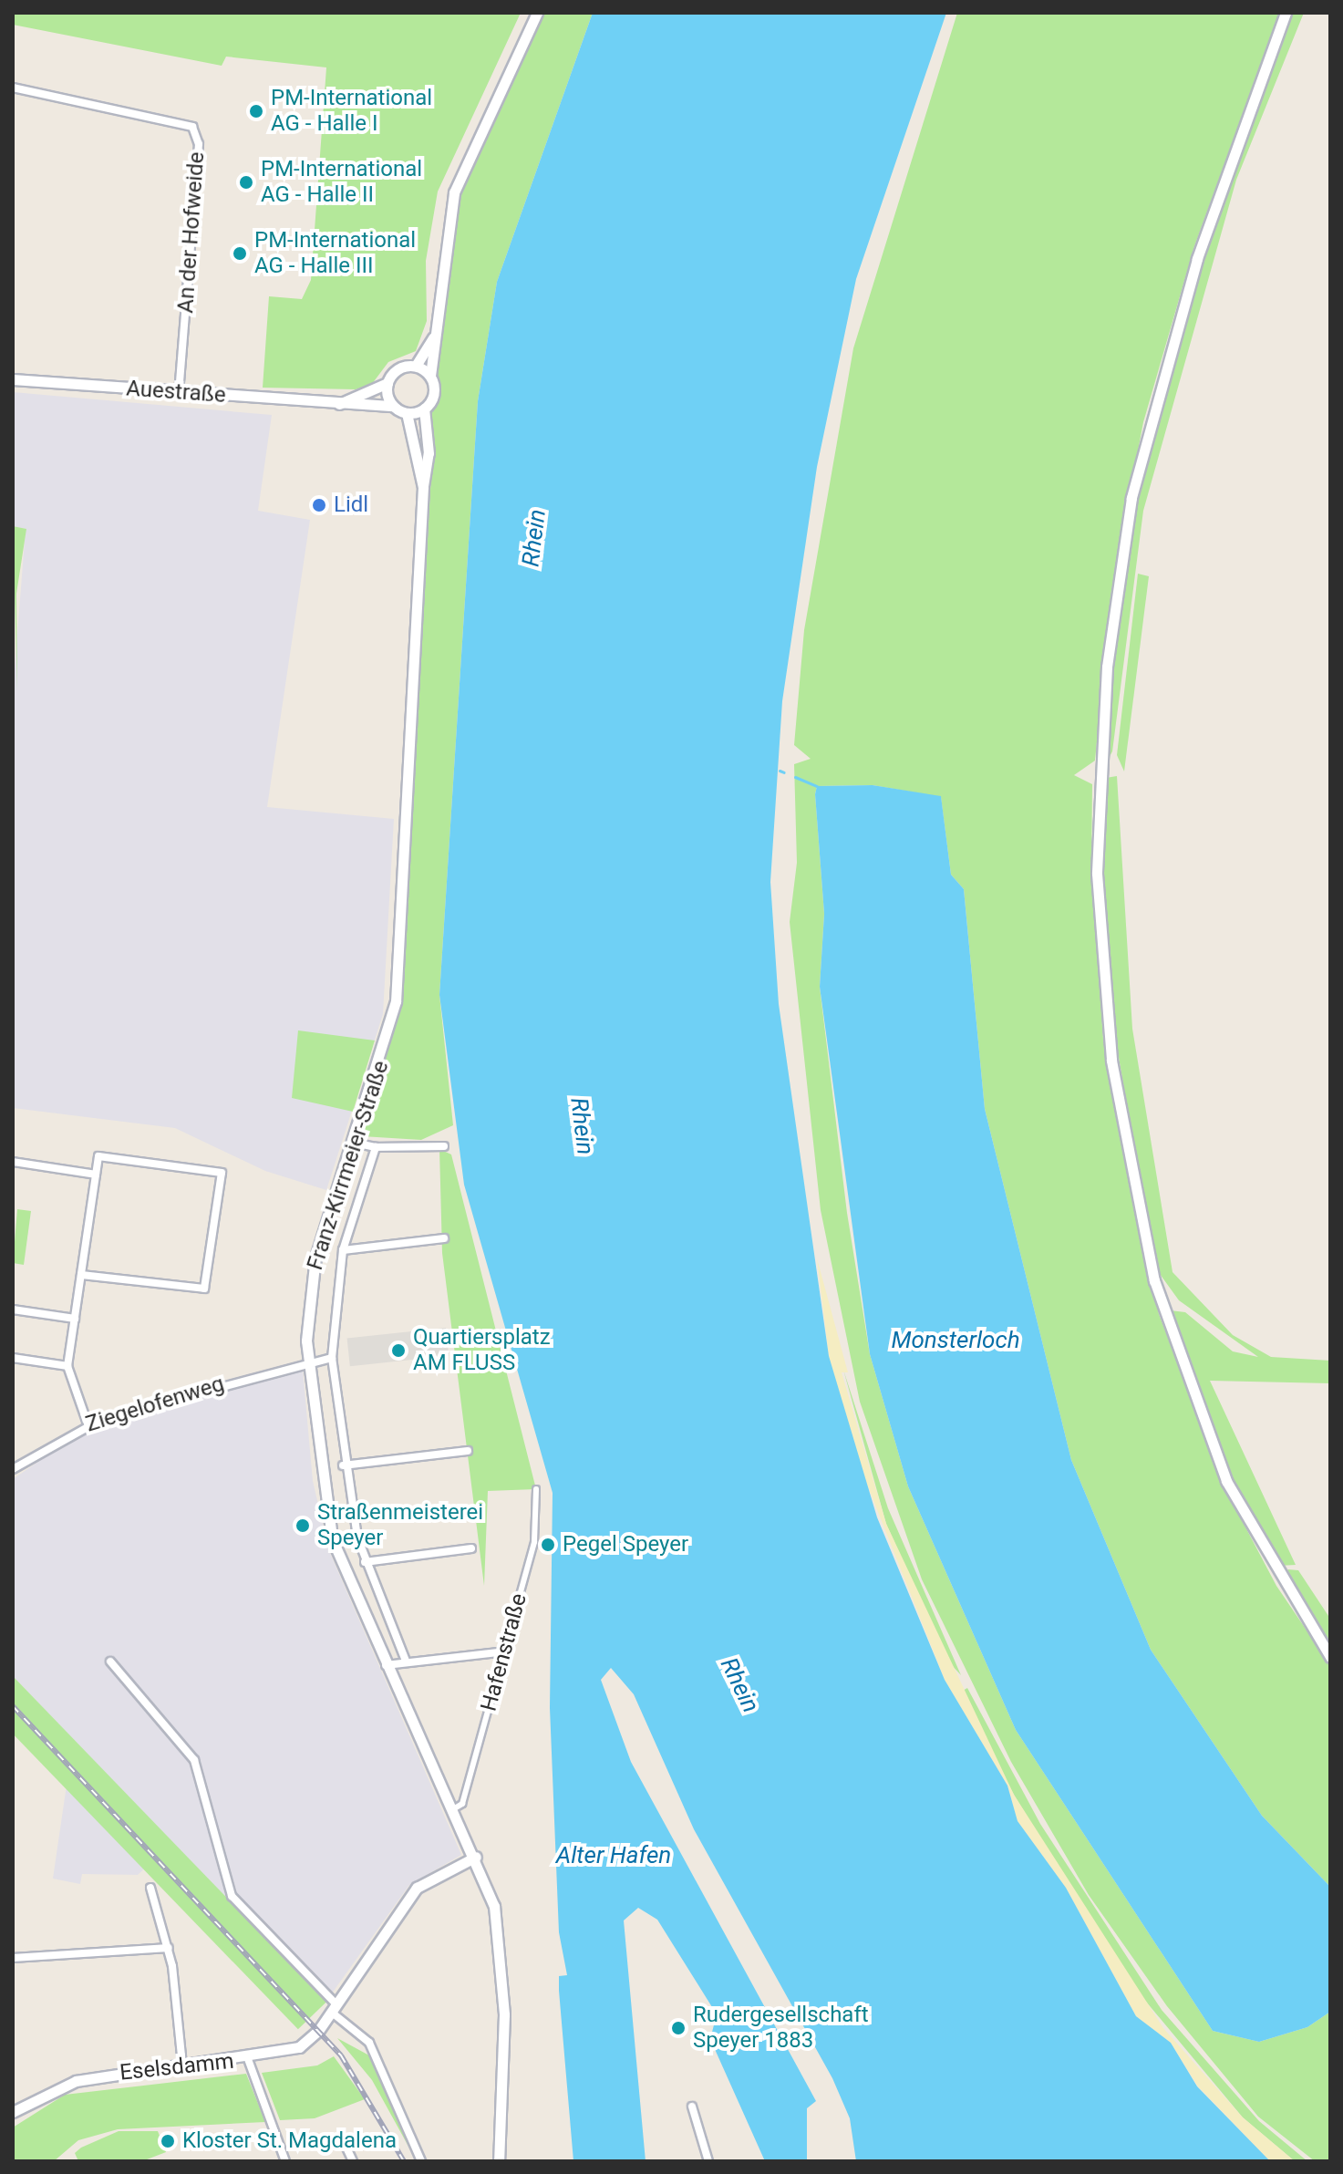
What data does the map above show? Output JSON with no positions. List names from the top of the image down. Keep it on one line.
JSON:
{"streets":{"street":["An der Hofweide","Auestraße","Franz-Kirrmeier-Straße","Ziegelofenweg","Hafenstraße","Eselsdamm"]},"crossings":[["An der Hofweide","Auestraße"],["Auestraße","Franz-Kirrmeier-Straße"],["Franz-Kirrmeier-Straße","Ziegelofenweg"],["Franz-Kirrmeier-Straße","Hafenstraße"],["Franz-Kirrmeier-Straße","Eselsdamm"]],"water":["Rhein","Monsterloch","Alter Hafen"],"places":["PM-International AG - Halle I","PM-International AG - Halle II","PM-International AG - Halle III","Lidl","Quartiersplatz AM FLUSS","Straßenmeisterei Speyer","Pegel Speyer","Rudergesellschaft Speyer 1883","Kloster St. Magdalena"]}
